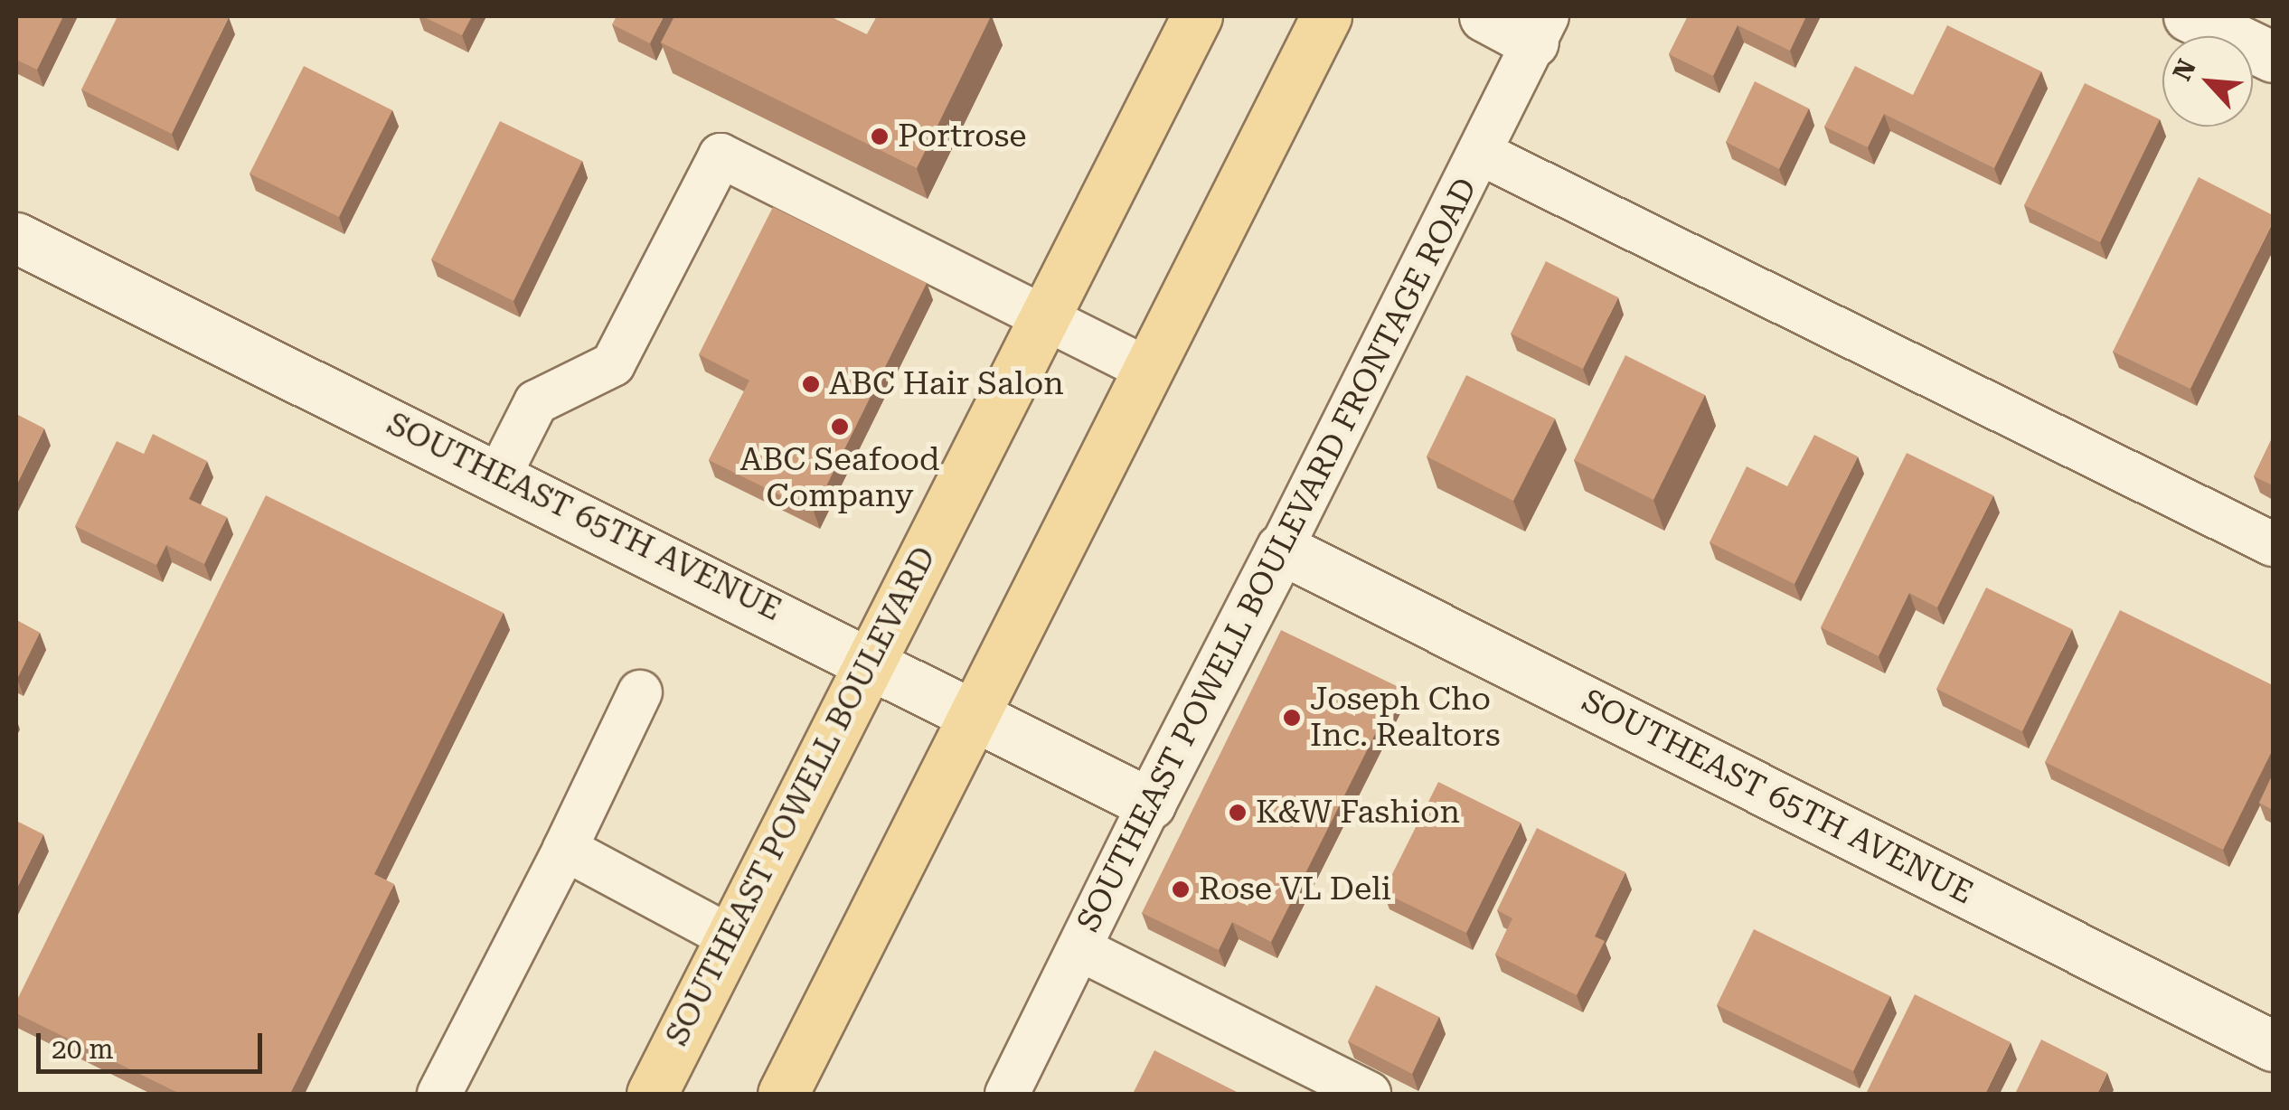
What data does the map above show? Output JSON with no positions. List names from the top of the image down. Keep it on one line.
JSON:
{"streets":{"main road":["SOUTHEAST POWELL BOULEVARD"],"street":["SOUTHEAST 65TH AVENUE","SOUTHEAST POWELL BOULEVARD FRONTAGE ROAD"]},"crossings":[["SOUTHEAST 65TH AVENUE","SOUTHEAST POWELL BOULEVARD FRONTAGE ROAD"],["SOUTHEAST 65TH AVENUE","SOUTHEAST POWELL BOULEVARD"]],"places":["Portrose","ABC Hair Salon","ABC Seafood Company","Joseph Cho Inc. Realtors","K&W Fashion","Rose VL Deli"],"scale_bar":"20 m","north":"top left"}
